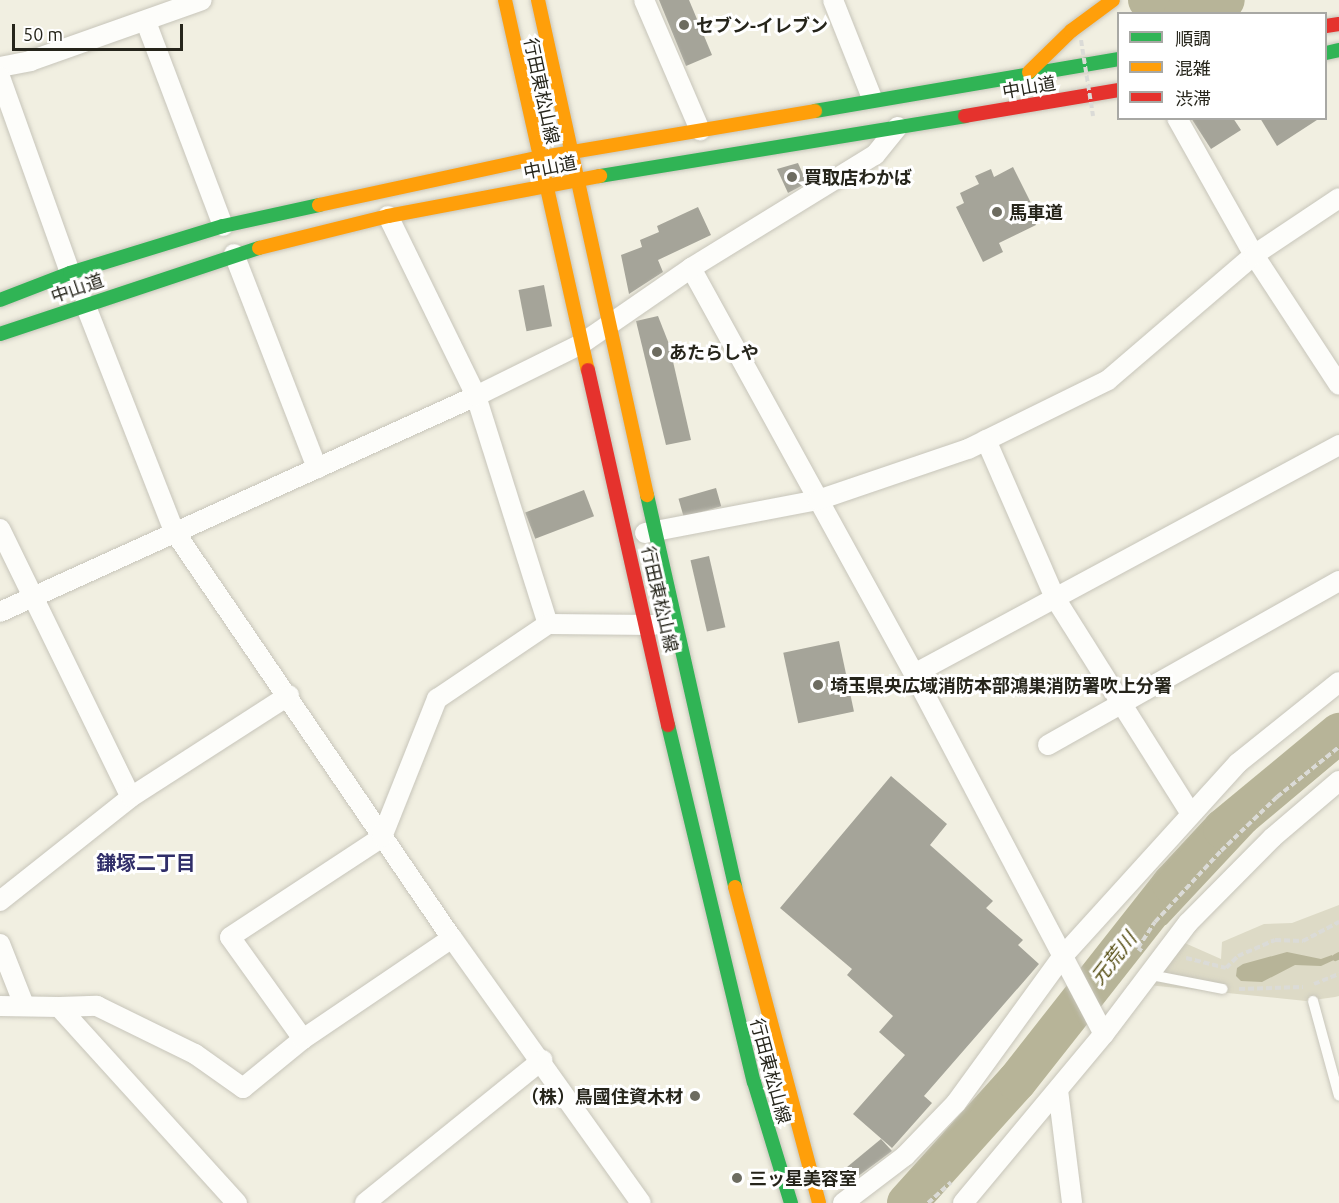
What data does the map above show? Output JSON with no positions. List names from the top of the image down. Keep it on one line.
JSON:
{"streets":{"main road":["中山道","行田東松山線"]},"crossings":[["中山道","行田東松山線"]],"districts":["鎌塚二丁目"],"water":["元荒川"],"places":["セブン-イレブン","買取店わかば","馬車道","あたらしや","埼玉県央広域消防本部鴻巣消防署吹上分署","（株）鳥國住資木材","三ッ星美容室"],"legend":["順調","混雑","渋滞"],"scale_bar":"50 m"}
